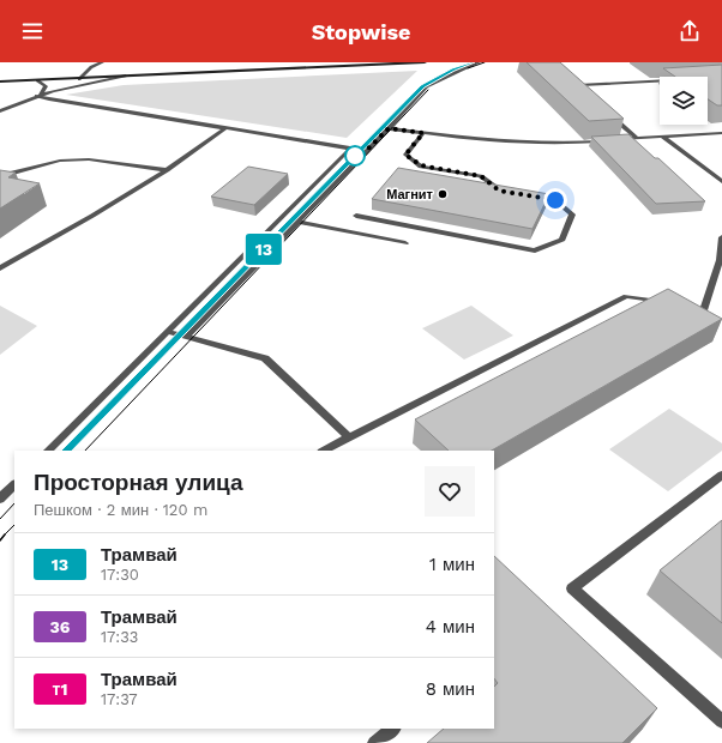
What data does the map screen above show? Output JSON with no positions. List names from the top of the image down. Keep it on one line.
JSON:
{"places":["Магнит"],"lines":["tram line 13"],"page":{"header":"Stopwise","on_map":"13","heading":["Просторная улица","Пешком · 2 мин · 120 m"],"list":[{"mark":"13","name":"Трамвай","note":"17:30","value":"1 мин"},{"mark":"36","name":"Трамвай","note":"17:33","value":"4 мин"},{"mark":"т1","name":"Трамвай","note":"17:37","value":"8 мин"}]}}
